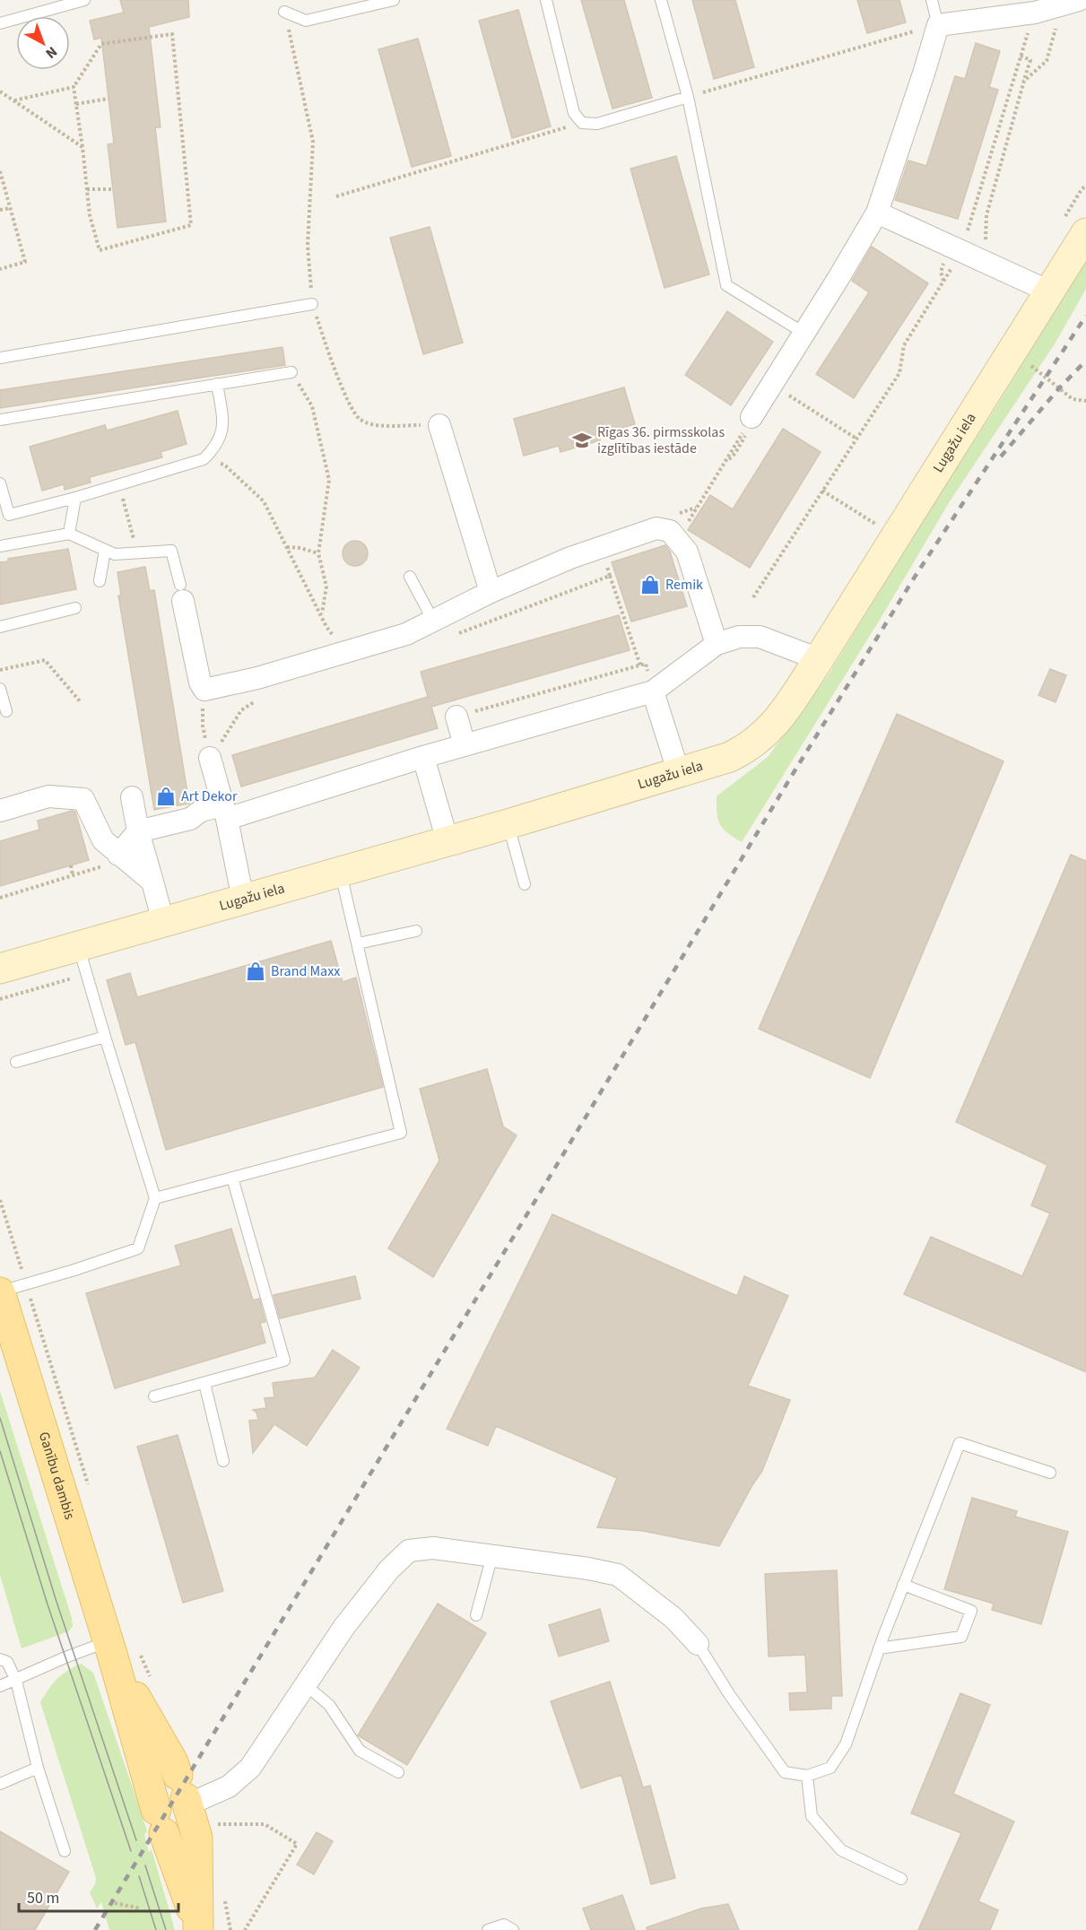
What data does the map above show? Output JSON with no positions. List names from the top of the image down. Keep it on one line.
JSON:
{"streets":{"main road":["Ganību dambis"],"street":["Lugažu iela"]},"places":{"school or university":["Rīgas 36. pirmsskolas izglītības iestāde"],"shop":["Remik","Art Dekor","Brand Maxx"]},"scale_bar":"50 m","north":"bottom right"}
